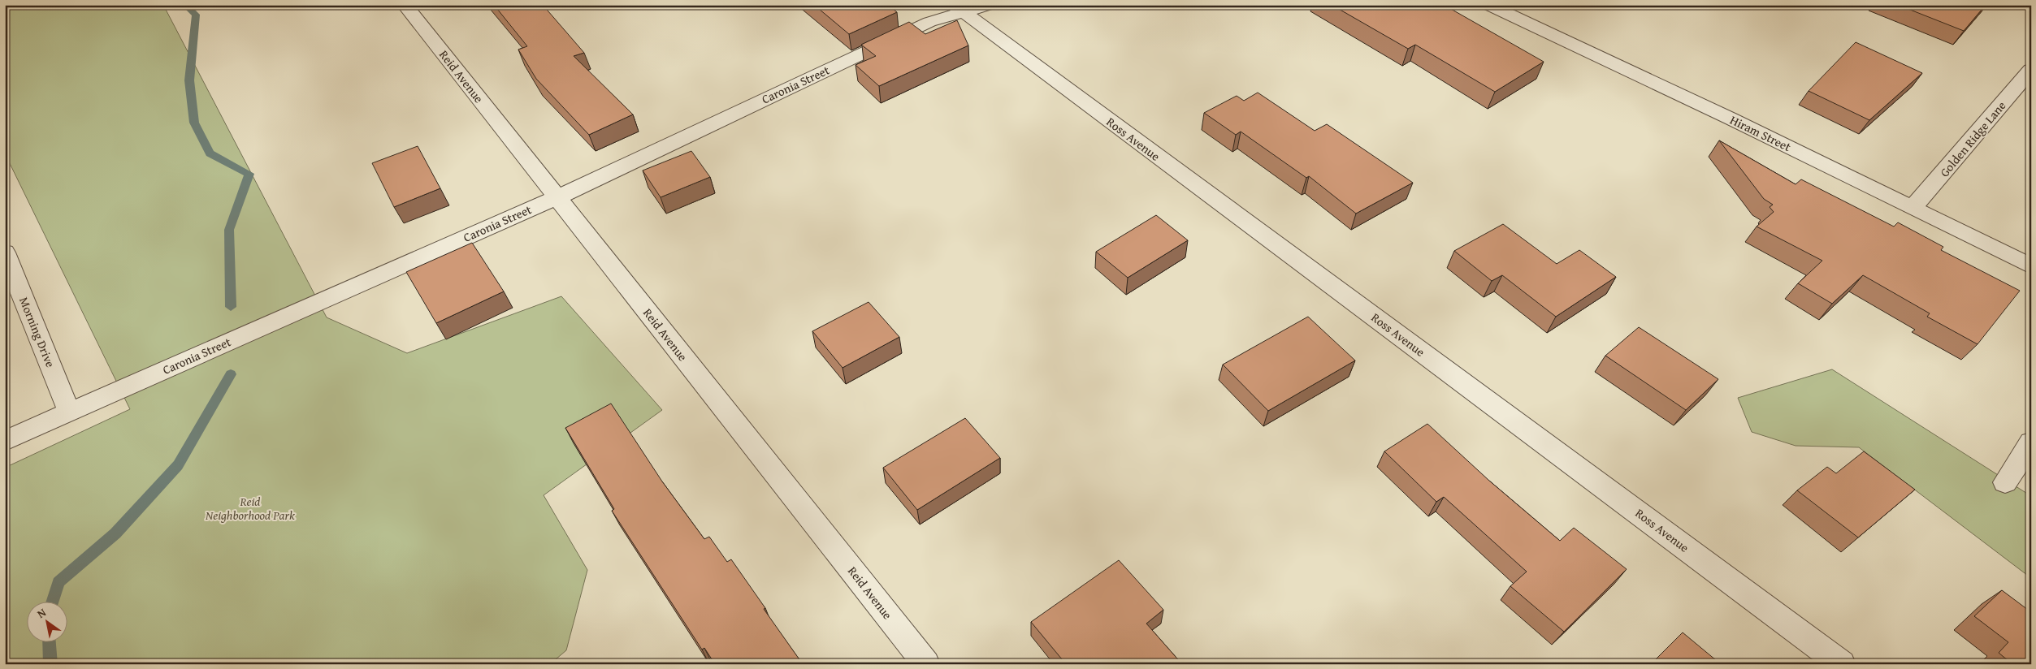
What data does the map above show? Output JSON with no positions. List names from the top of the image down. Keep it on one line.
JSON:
{"streets":{"street":["Reid Avenue","Caronia Street","Hiram Street","Ross Avenue","Golden Ridge Lane","Morning Drive"]},"crossings":[["Reid Avenue","Caronia Street"],["Caronia Street","Ross Avenue"],["Caronia Street","Morning Drive"],["Hiram Street","Golden Ridge Lane"]],"parks":["Reid Neighborhood Park"],"north":"top left"}
